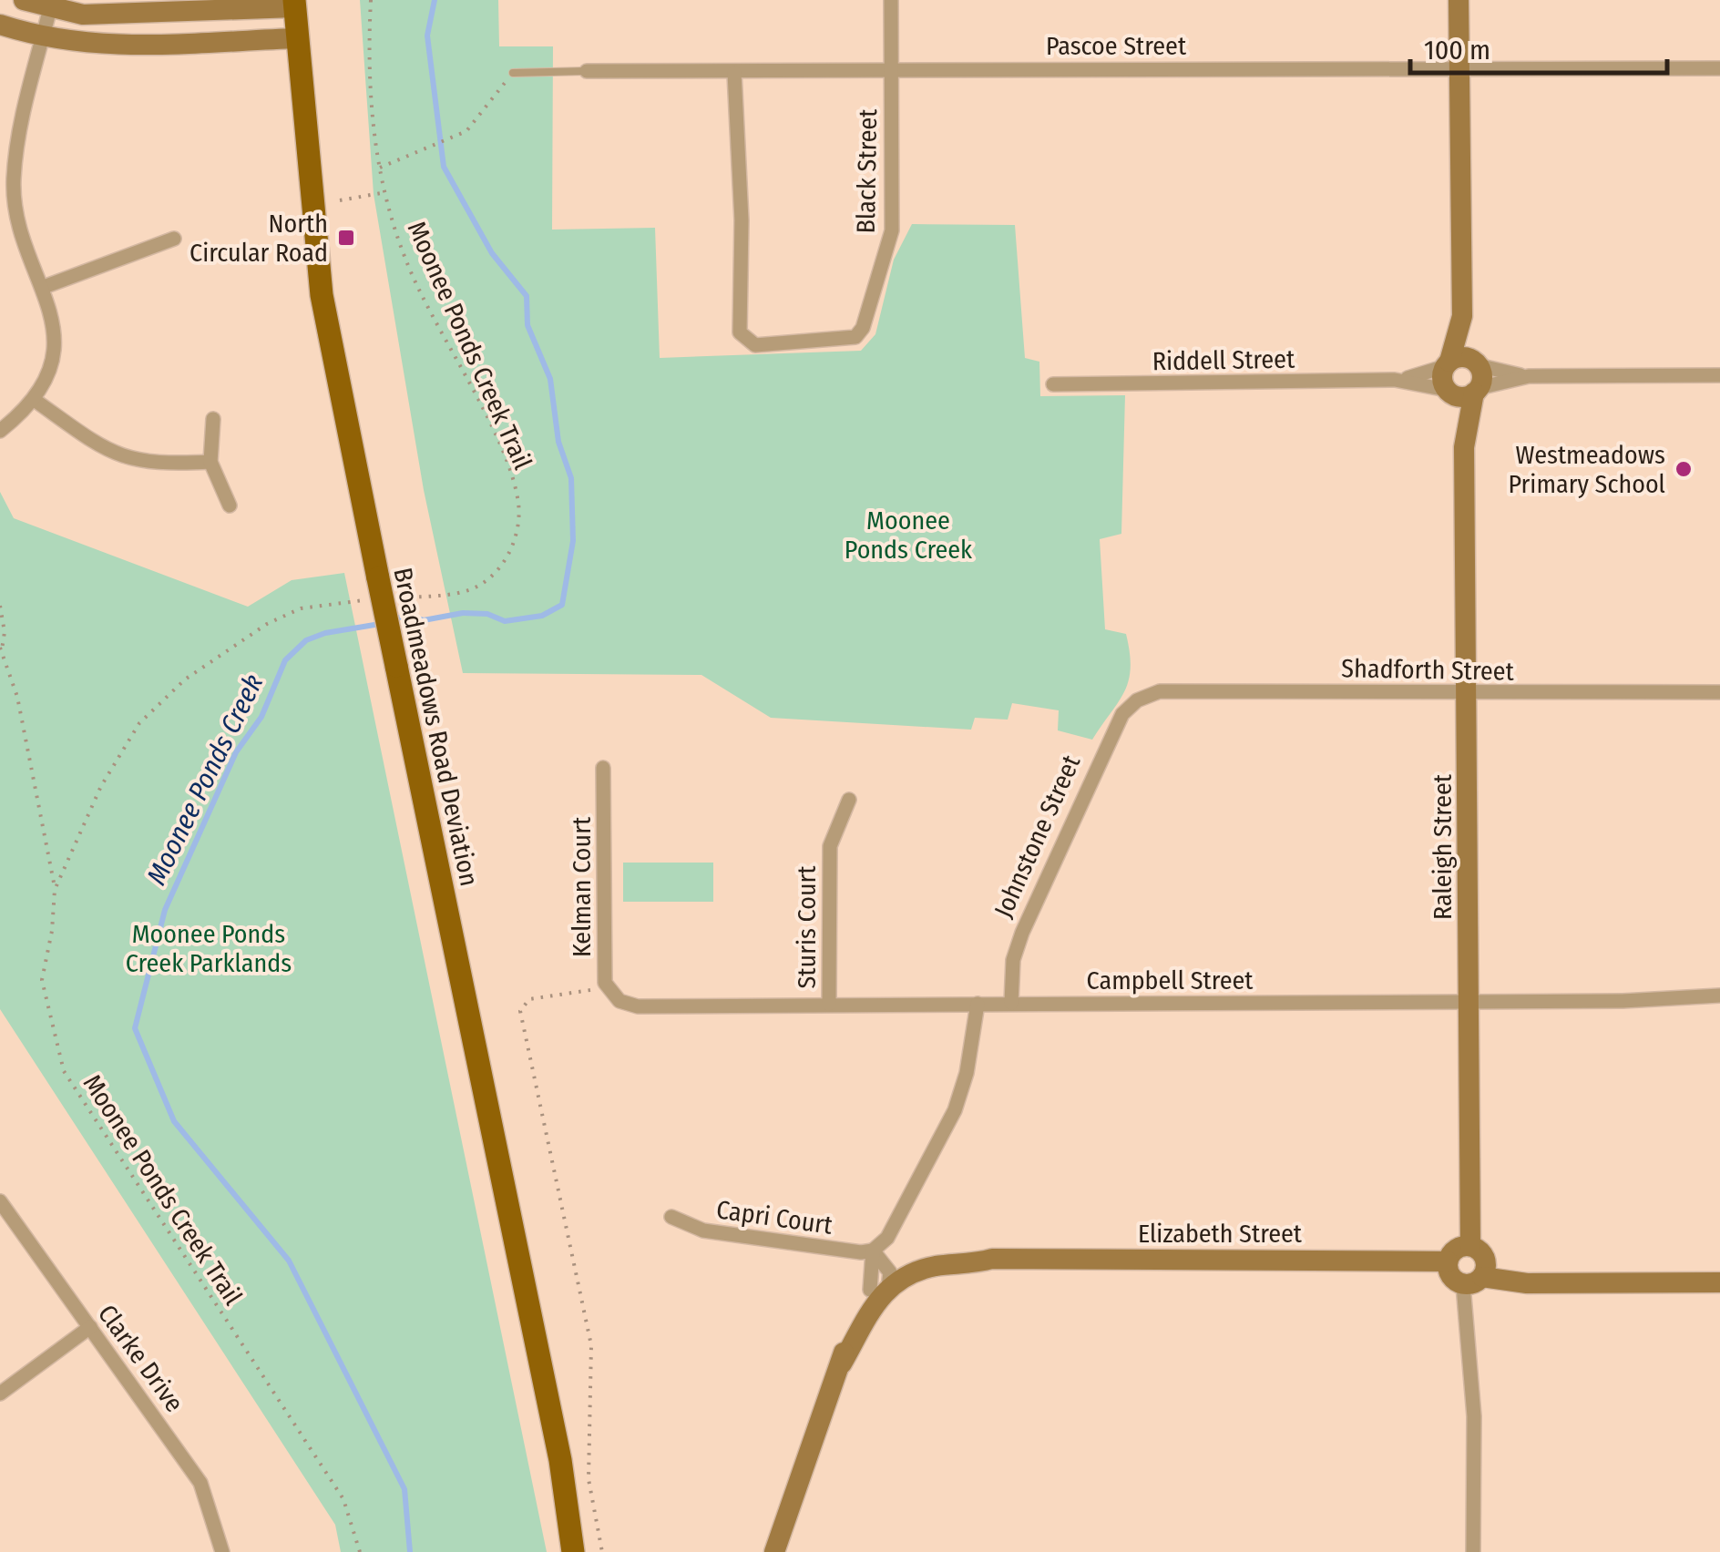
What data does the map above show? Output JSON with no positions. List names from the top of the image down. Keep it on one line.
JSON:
{"streets":{"main road":["Broadmeadows Road Deviation"],"street":["Pascoe Street","Black Street","Riddell Street","Shadforth Street","Johnstone Street","Raleigh Street","Kelman Court","Sturis Court","Campbell Street","Capri Court","Elizabeth Street","Clarke Drive"],"path":["Moonee Ponds Creek Trail"]},"crossings":[["Pascoe Street","Black Street"],["Riddell Street","Raleigh Street"],["Shadforth Street","Johnstone Street"],["Shadforth Street","Raleigh Street"],["Johnstone Street","Campbell Street"],["Raleigh Street","Campbell Street"],["Raleigh Street","Elizabeth Street"],["Kelman Court","Campbell Street"],["Sturis Court","Campbell Street"]],"water":["Moonee Ponds Creek"],"parks":["Moonee Ponds Creek","Moonee Ponds Creek Parklands"],"places":{"transit":["North Circular Road"],"other":["Westmeadows Primary School"]},"scale_bar":"100 m"}
